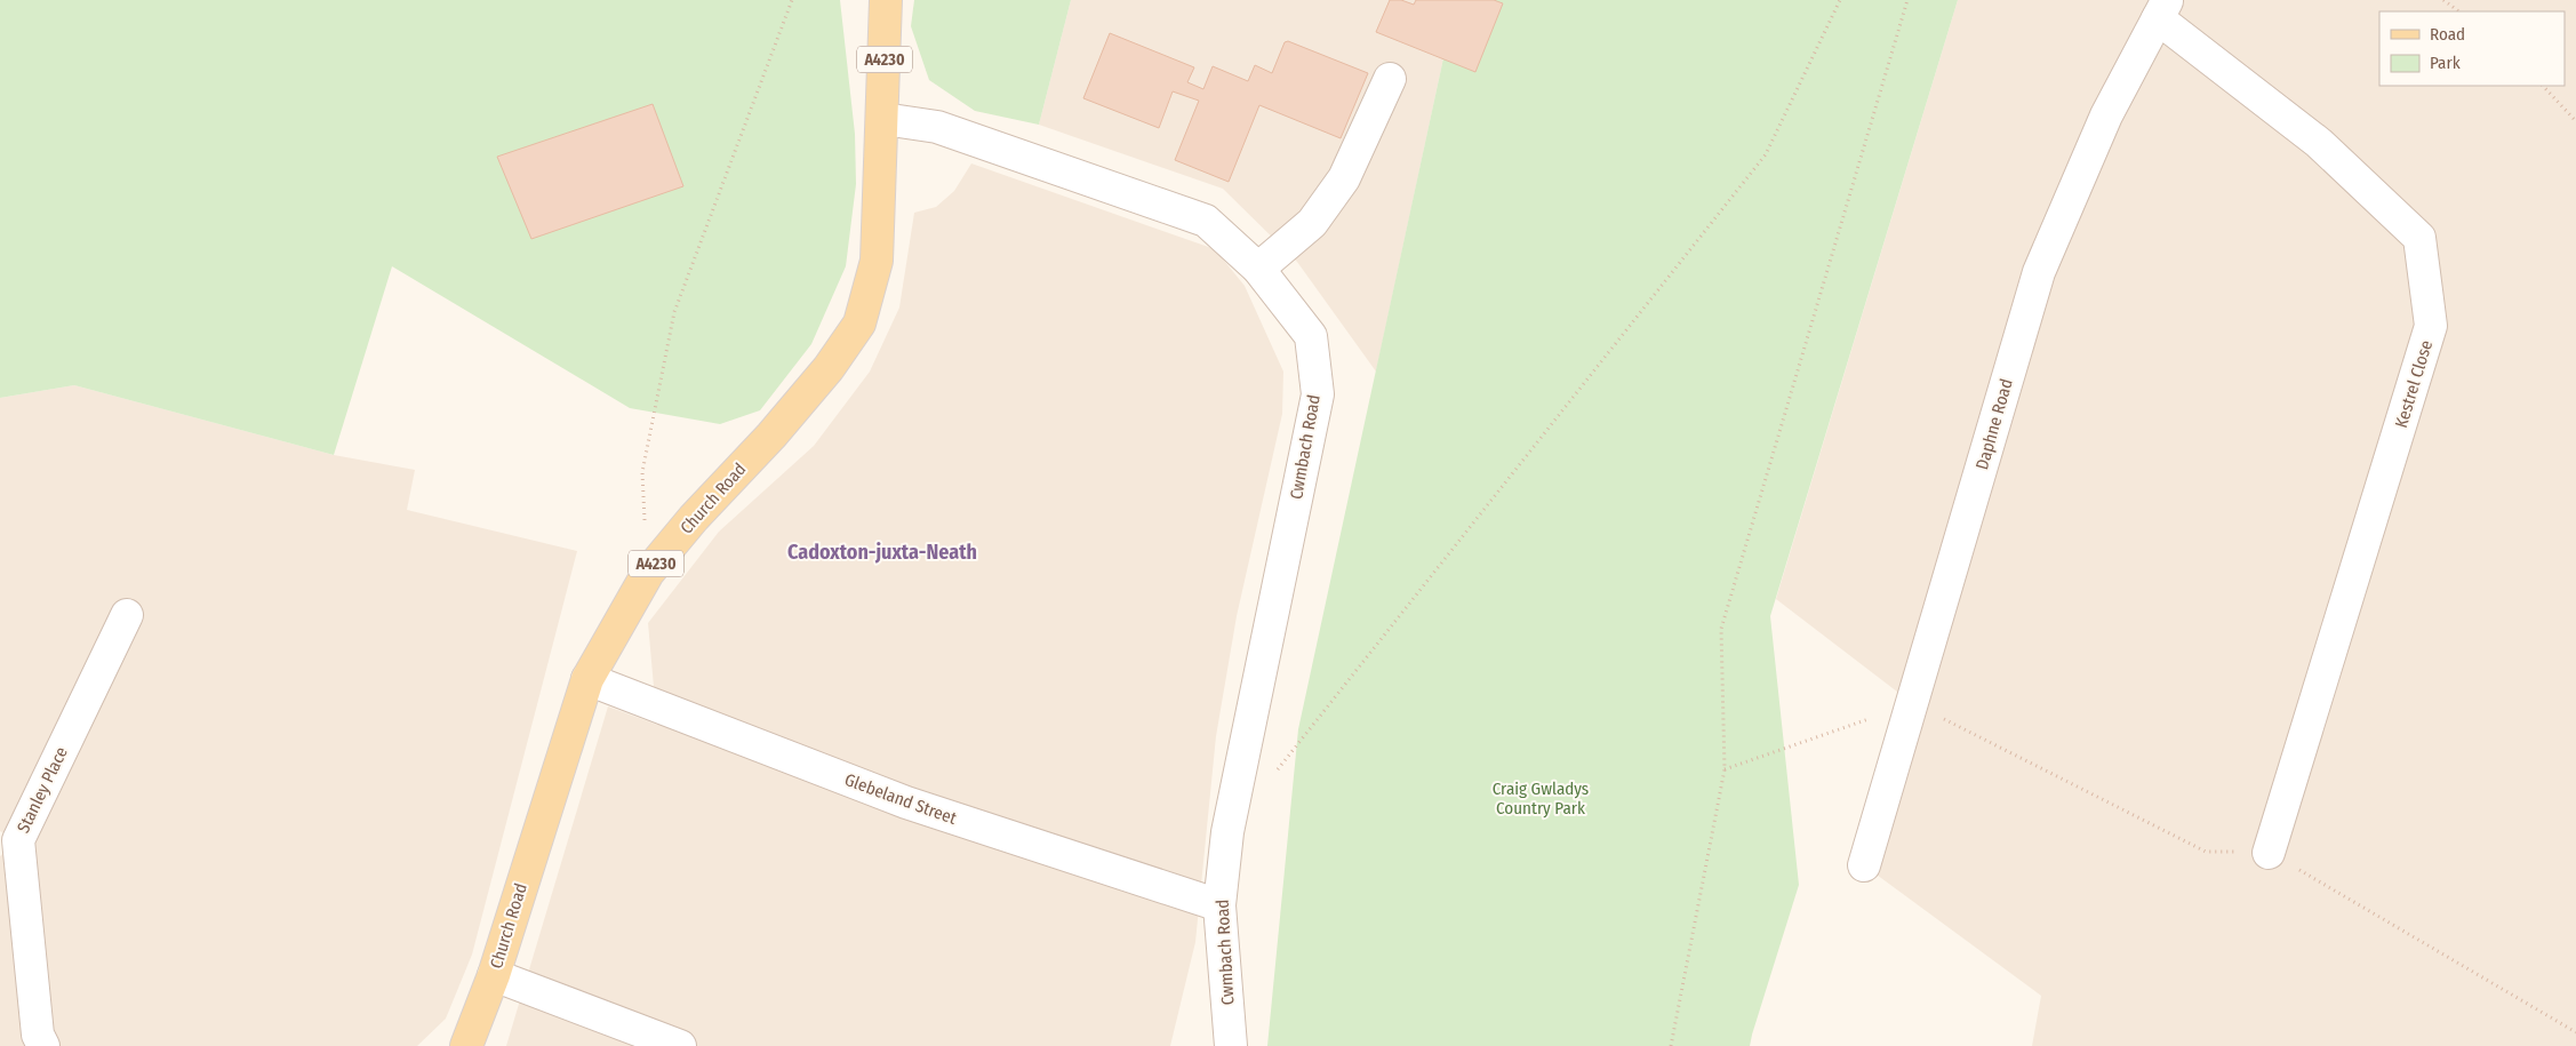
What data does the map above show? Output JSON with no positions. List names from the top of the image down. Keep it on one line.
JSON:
{"streets":{"main road":["A4230","Church Road"],"street":["Kestrel Close","Daphne Road","Cwmbach Road","Stanley Place","Glebeland Street"]},"crossings":[["A4230","Cwmbach Road"],["A4230","Church Road"],["Kestrel Close","Daphne Road"],["Cwmbach Road","Church Road"],["Cwmbach Road","Glebeland Street"],["Church Road","Glebeland Street"]],"districts":["Cadoxton-juxta-Neath"],"parks":["Craig Gwladys Country Park"],"legend":["Road","Park"]}
